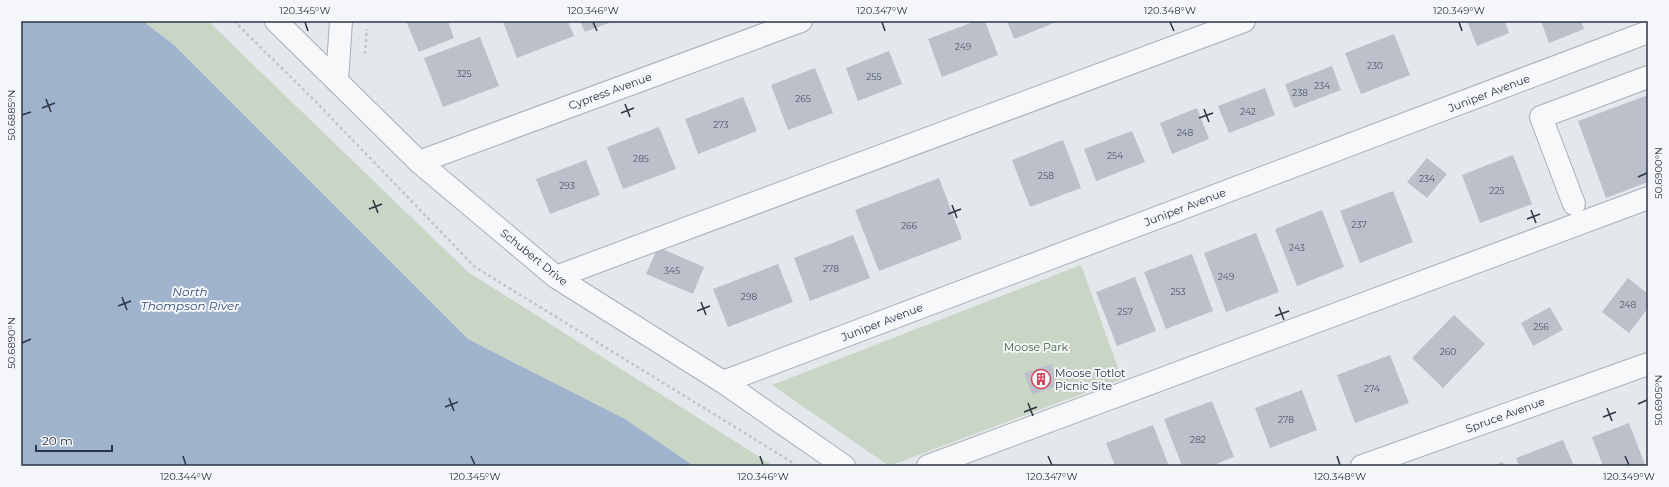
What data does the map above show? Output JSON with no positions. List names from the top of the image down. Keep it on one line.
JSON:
{"streets":{"street":["Cypress Avenue","Juniper Avenue","Schubert Drive","Spruce Avenue"]},"crossings":[["Cypress Avenue","Schubert Drive"],["Juniper Avenue","Schubert Drive"]],"water":["North Thompson River"],"parks":["Moose Park"],"places":{"building":["Moose Totlot Picnic Site"]},"house_numbers":["249","230","325","255","234","238","265","242","273","248","254","285","258","234","293","225","237","266","243","278","345","249","253","298","248","257","256","260","274","278","282"],"scale_bar":"20 m","coordinates":["120.345°W","120.346°W","120.347°W","120.348°W","120.349°W","50.6885°N","50.6900°N","50.6890°N","50.6905°N","120.344°W"]}
